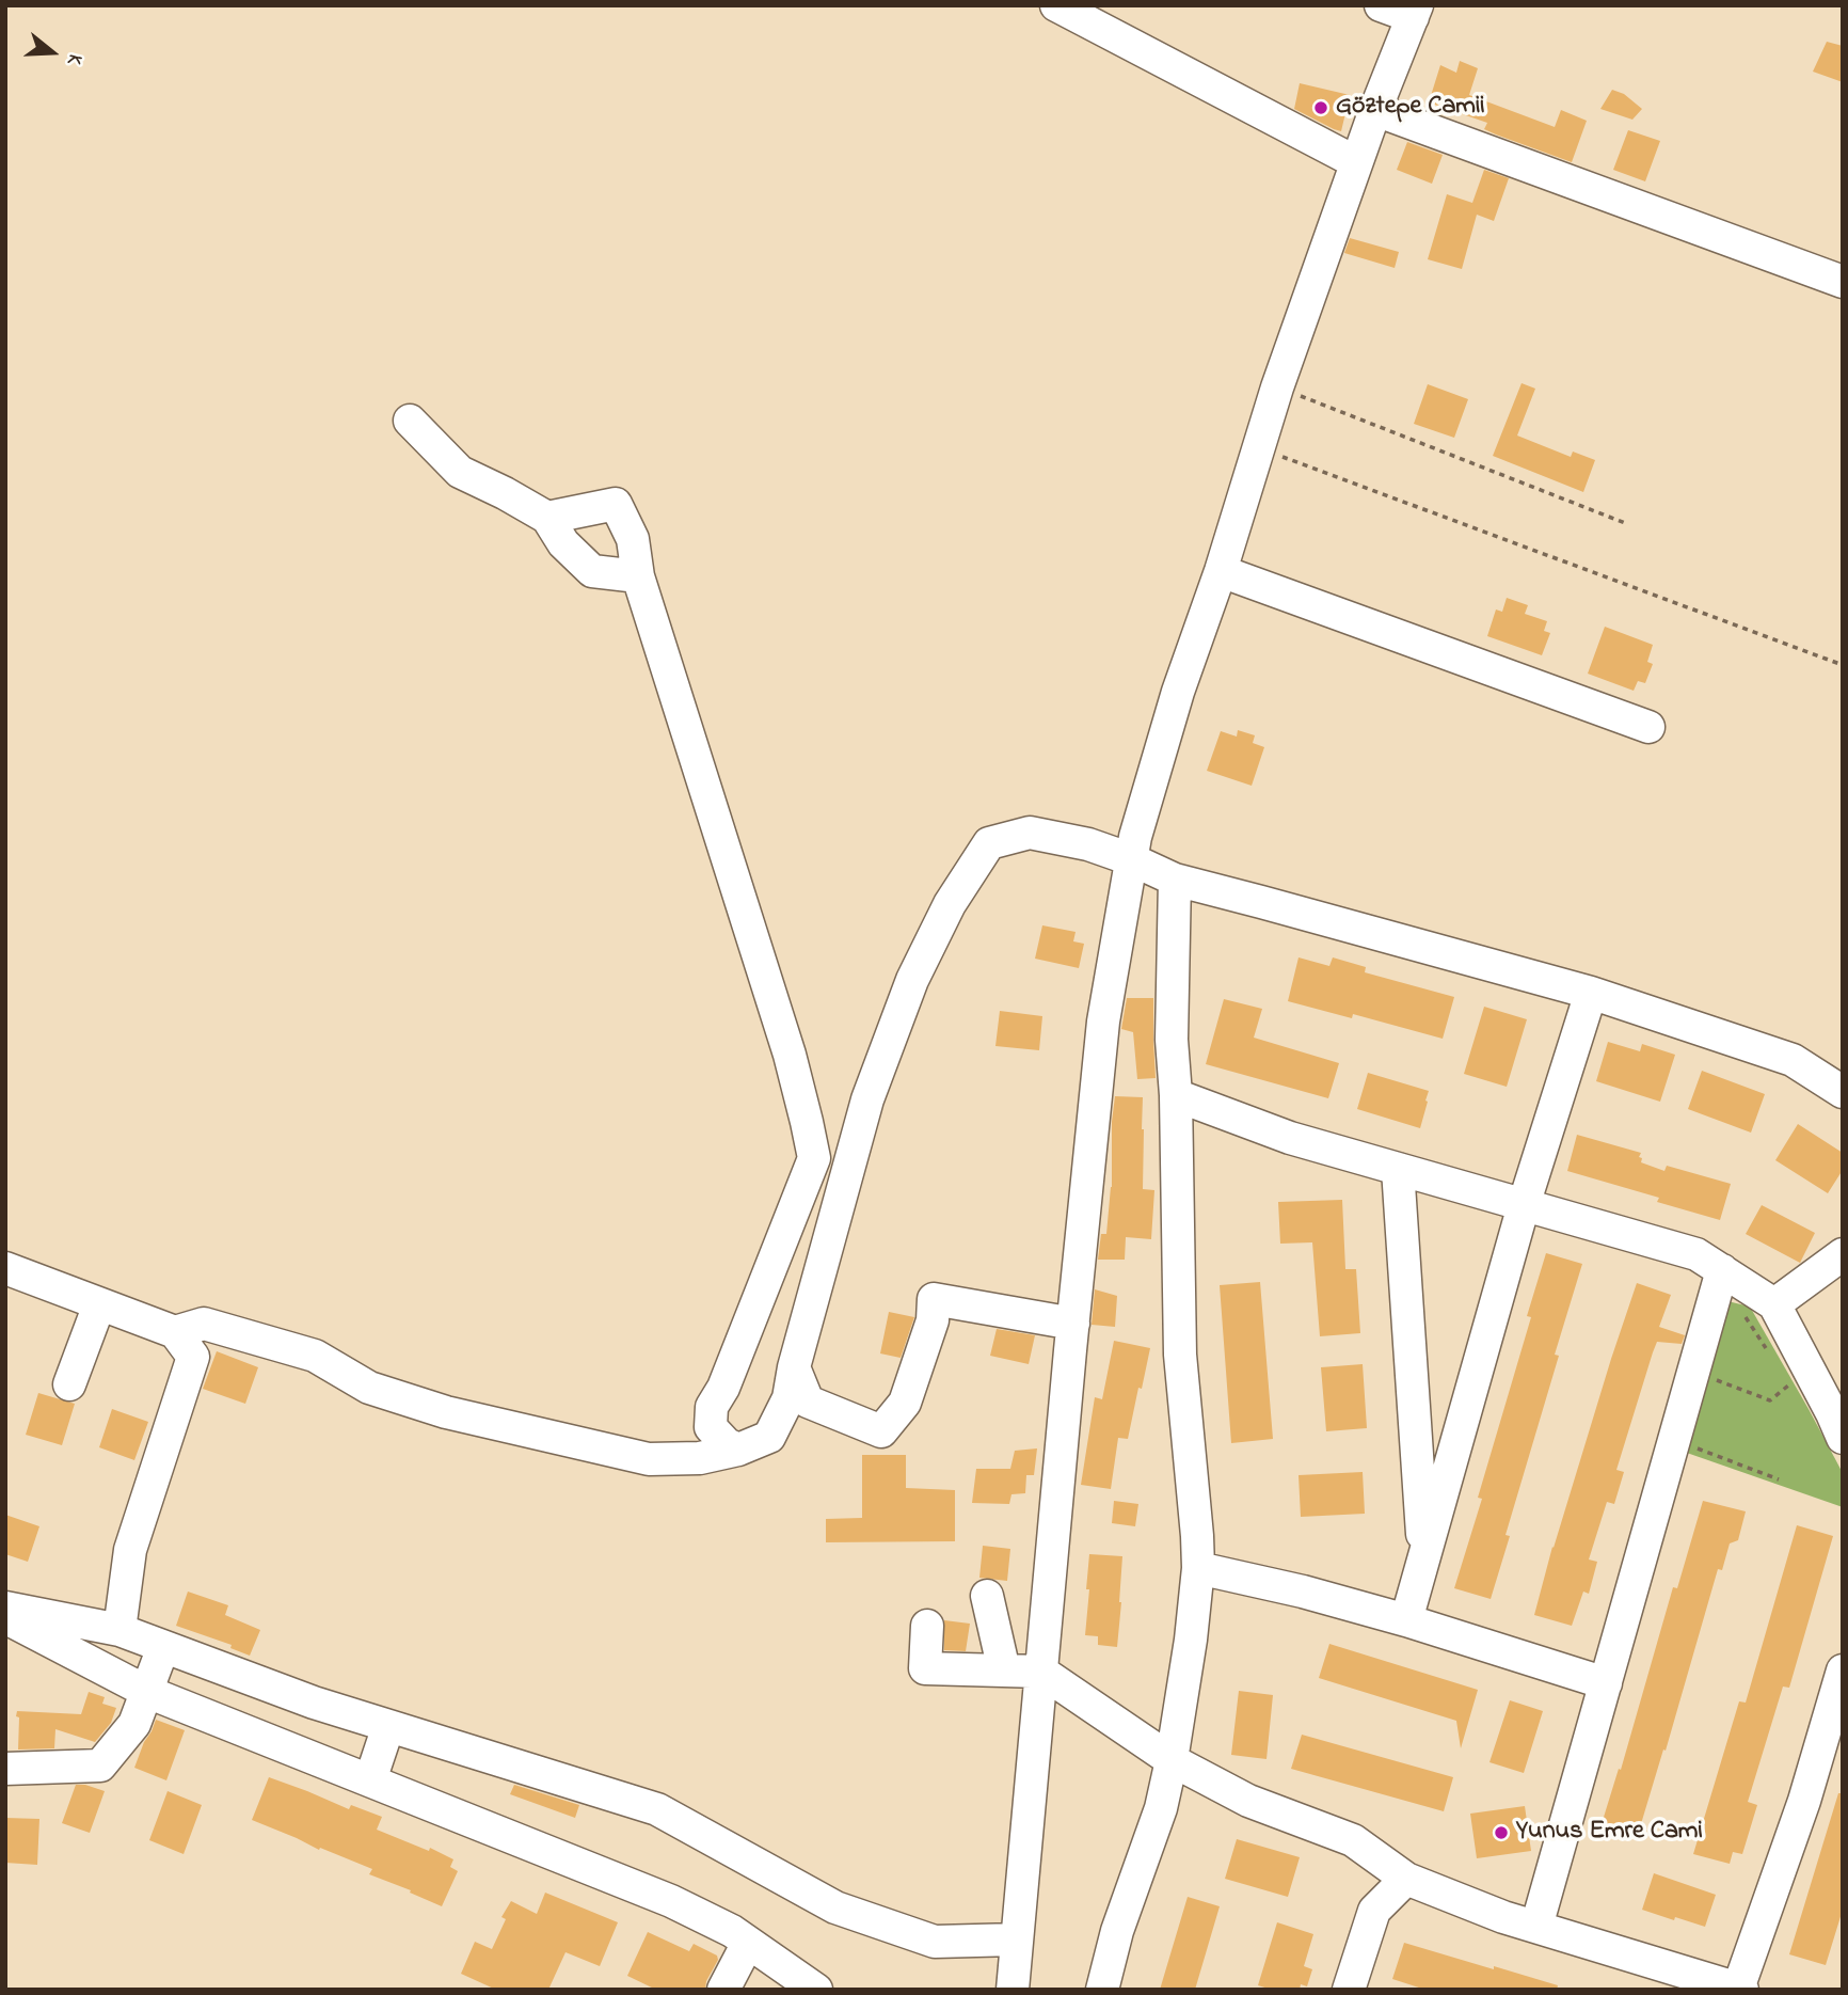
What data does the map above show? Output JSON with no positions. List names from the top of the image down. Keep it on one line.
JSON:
{"places":["Göztepe Camii","Yunus Emre Cami"],"north":"right"}
